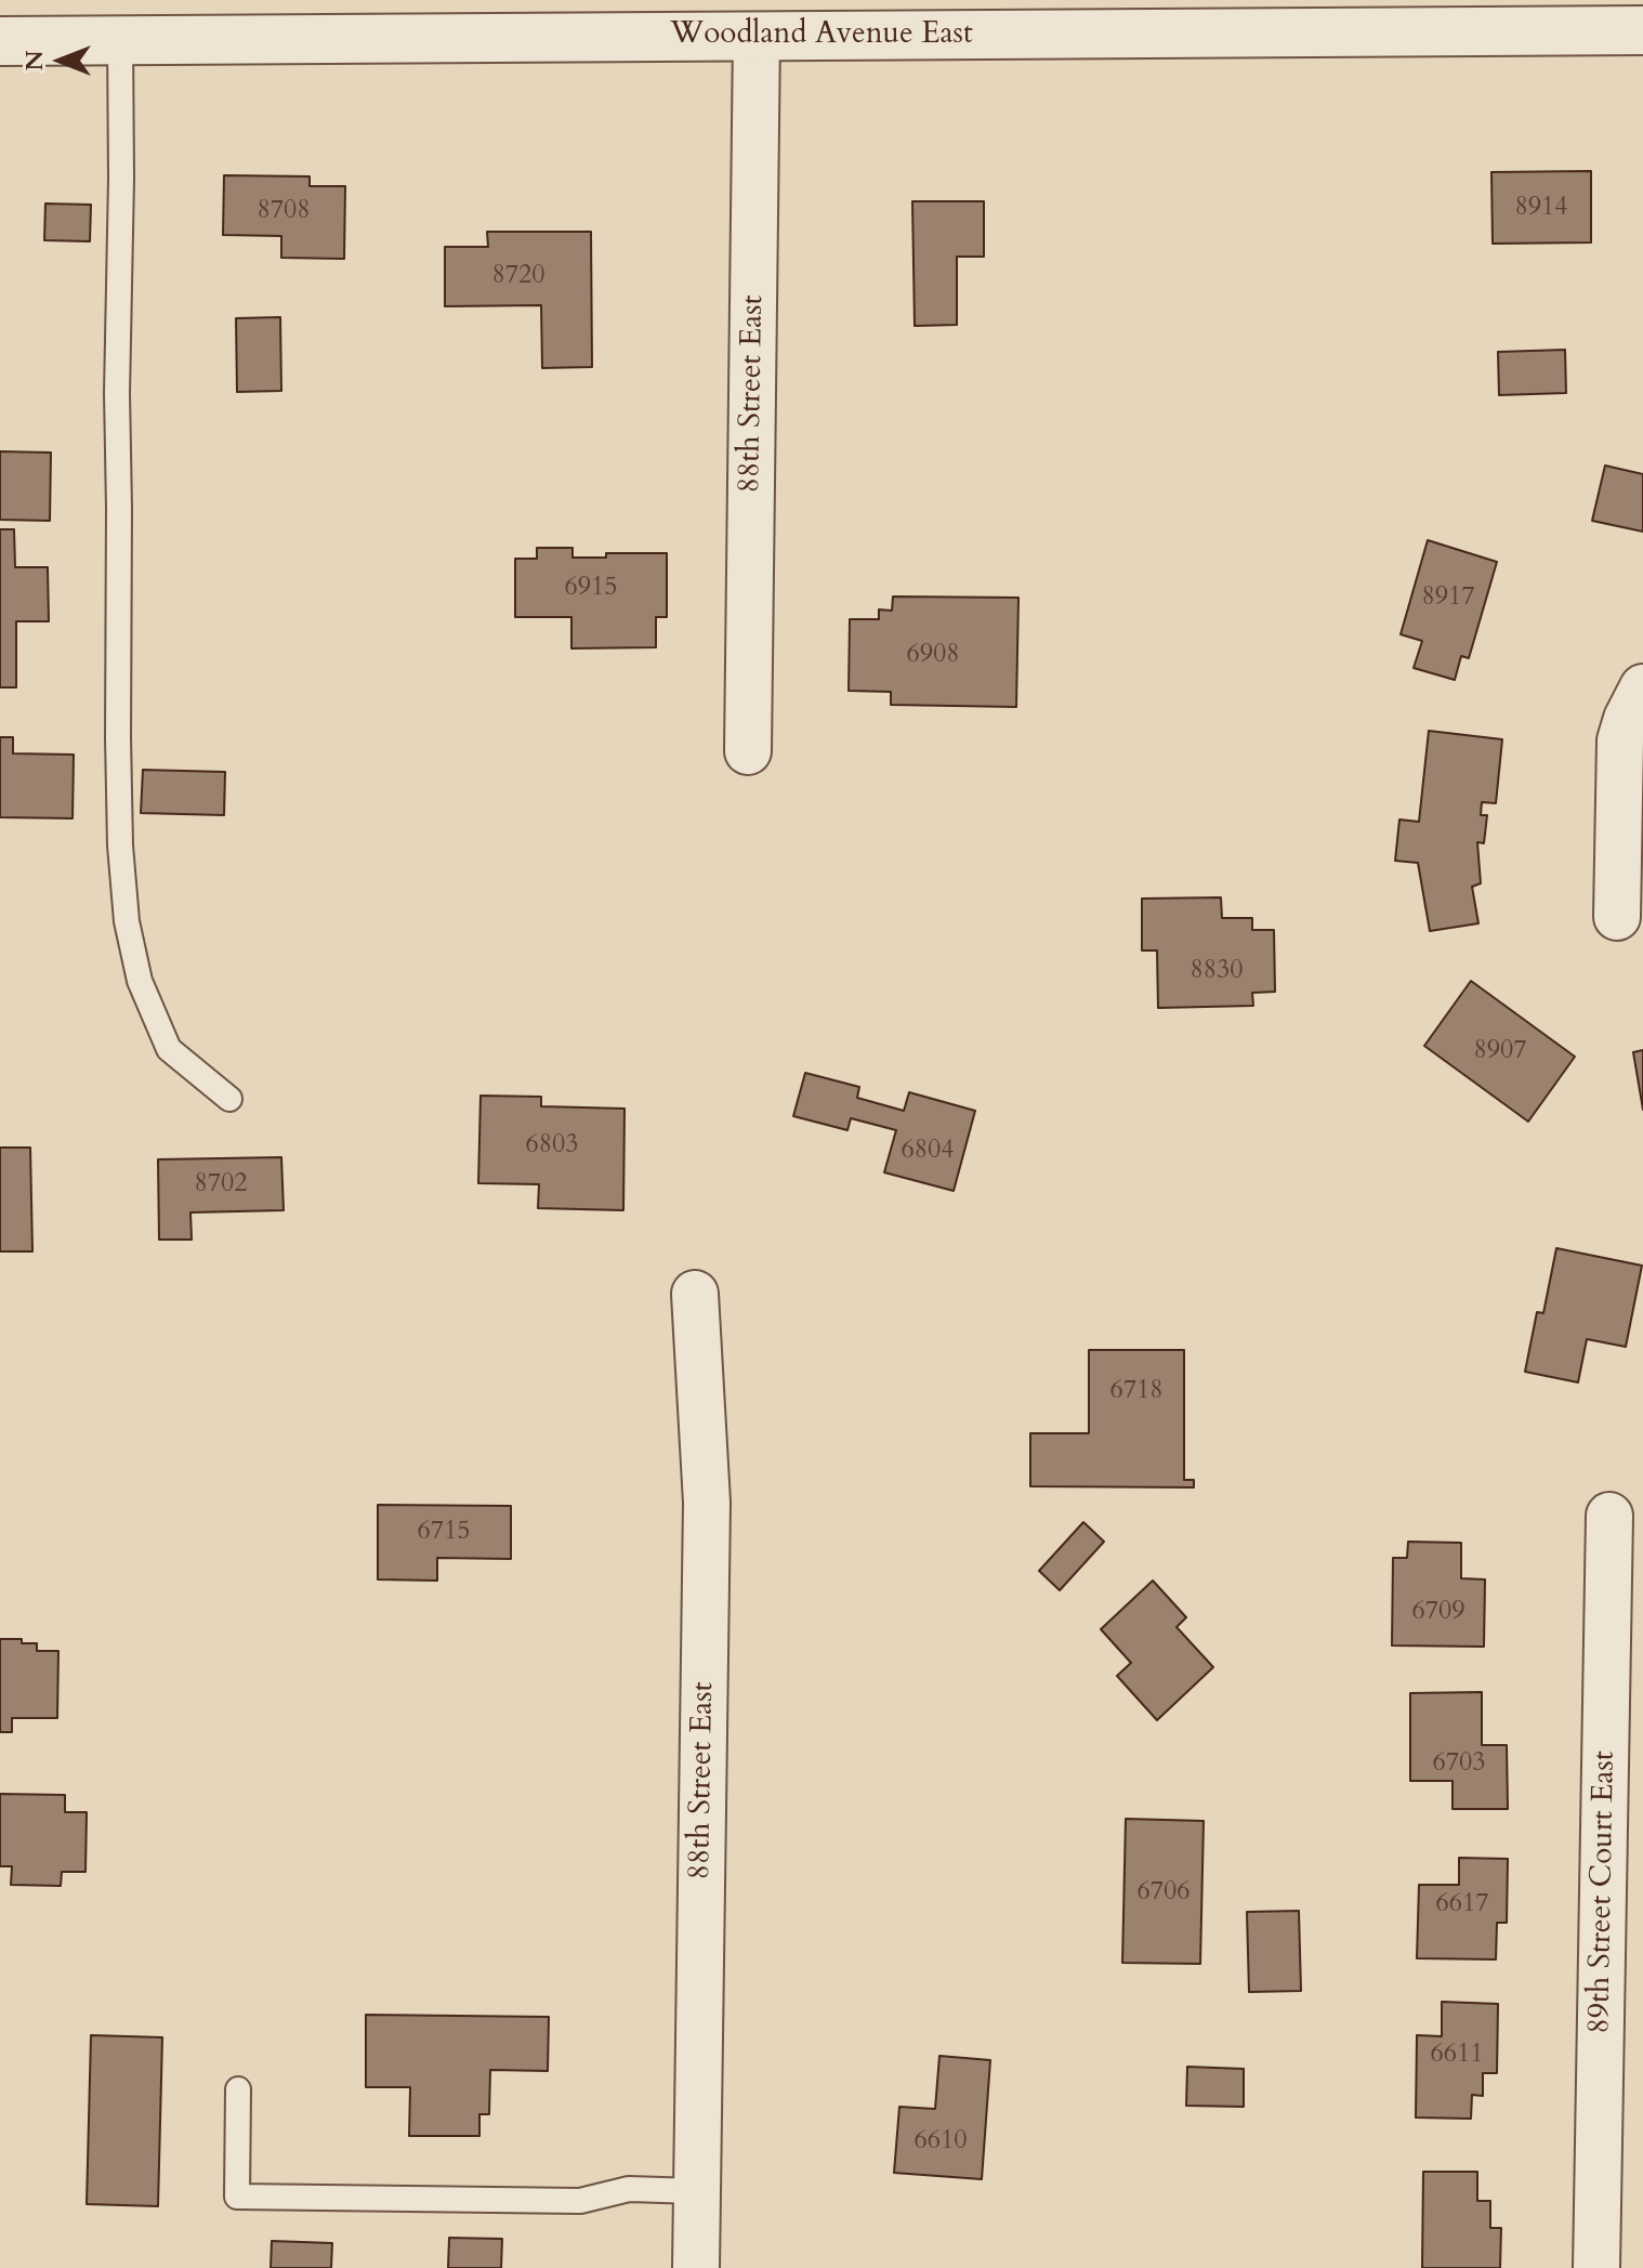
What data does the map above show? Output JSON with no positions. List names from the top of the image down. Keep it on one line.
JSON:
{"streets":{"street":["Woodland Avenue East","88th Street East","89th Street Court East"]},"crossings":[["Woodland Avenue East","88th Street East"]],"house_numbers":["8914","8708","8720","6915","8917","6908","8830","8907","6803","6804","8702","6718","6715","6709","6703","6706","6617","6611","6610"],"north":"left"}
